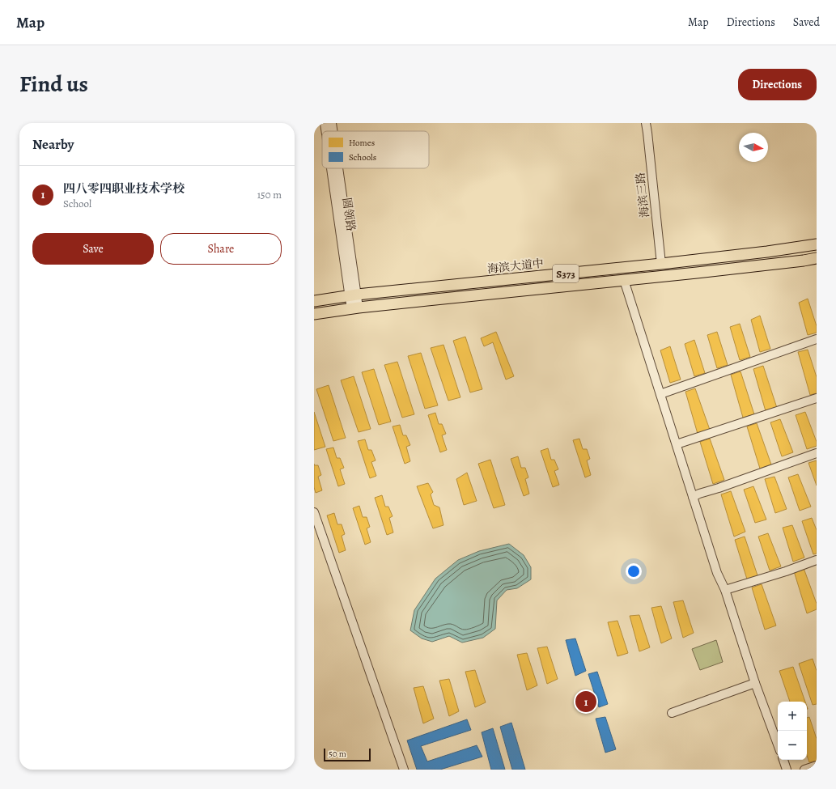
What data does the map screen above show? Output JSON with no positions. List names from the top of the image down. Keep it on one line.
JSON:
{"streets":{"main road":["海滨大道中","S373"],"street":["海滨三路","圆领路"]},"crossings":[["海滨三路","海滨大道中"],["圆领路","海滨大道中"],["圆领路","S373"]],"legend":["Homes","Schools"],"scale_bar":"50 m","north":"right","page":{"header":"Map","nav":["Map","Directions","Saved"],"title":"Find us","buttons":["Directions",["Save","Share"]],"heading":"Nearby","list":[{"mark":"1","name":"四八零四职业技术学校","note":"School","value":"150 m"}],"pins":"1","map_buttons":["+","−"],"scale":"50 m"}}
